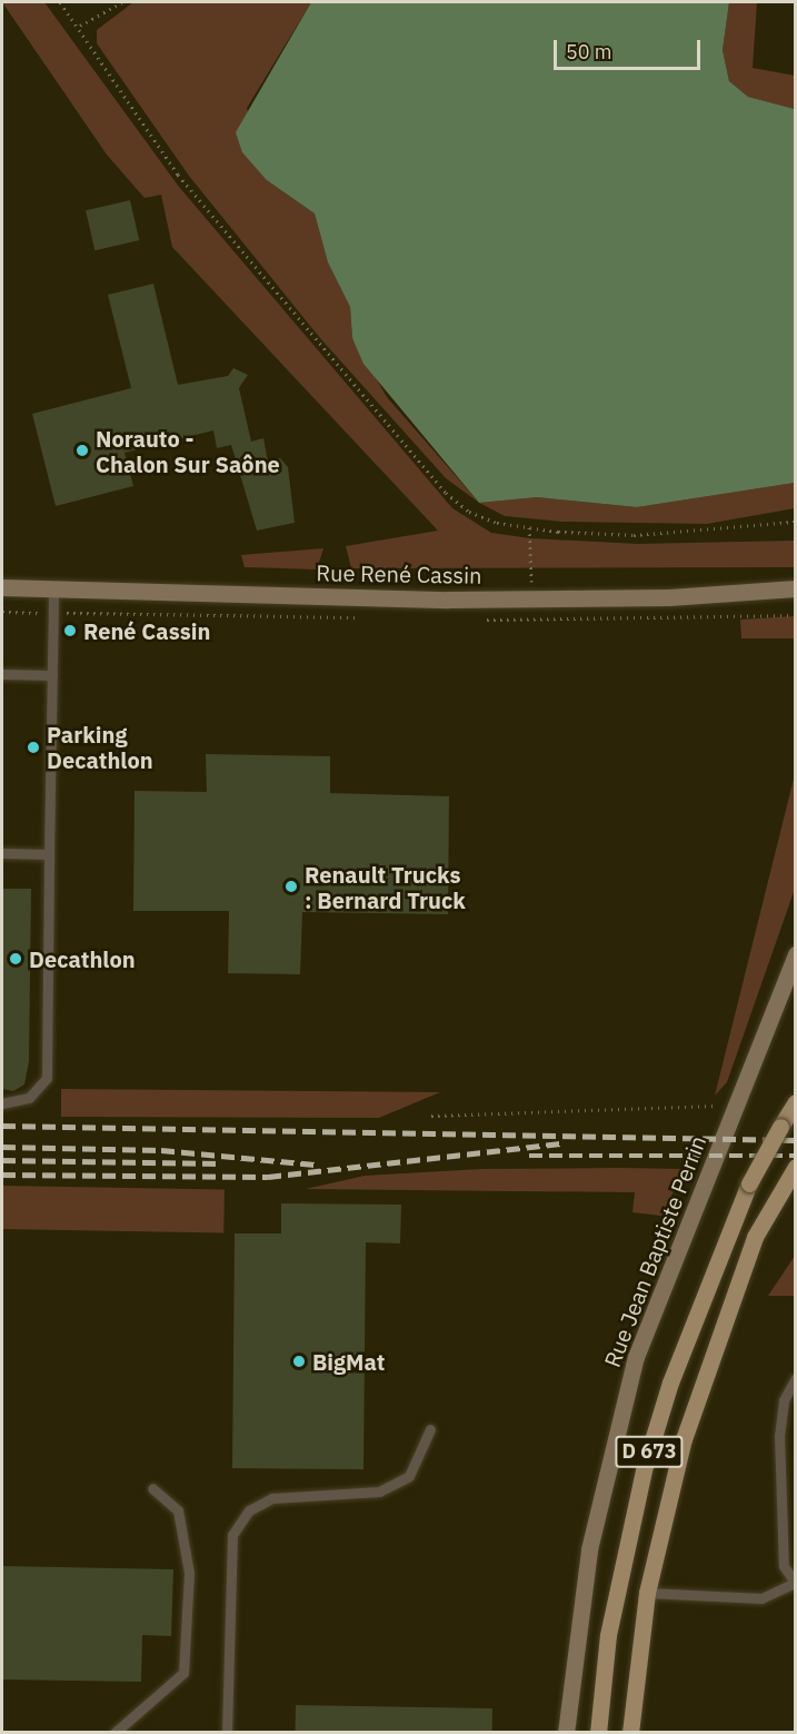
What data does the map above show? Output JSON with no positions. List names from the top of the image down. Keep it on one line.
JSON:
{"streets":{"main road":["Rue René Cassin","Rue Jean Baptiste Perrin","D 673"]},"places":["Norauto - Chalon Sur Saône","René Cassin","Parking Decathlon","Renault Trucks : Bernard Truck","Decathlon","BigMat"],"scale_bar":"50 m"}
